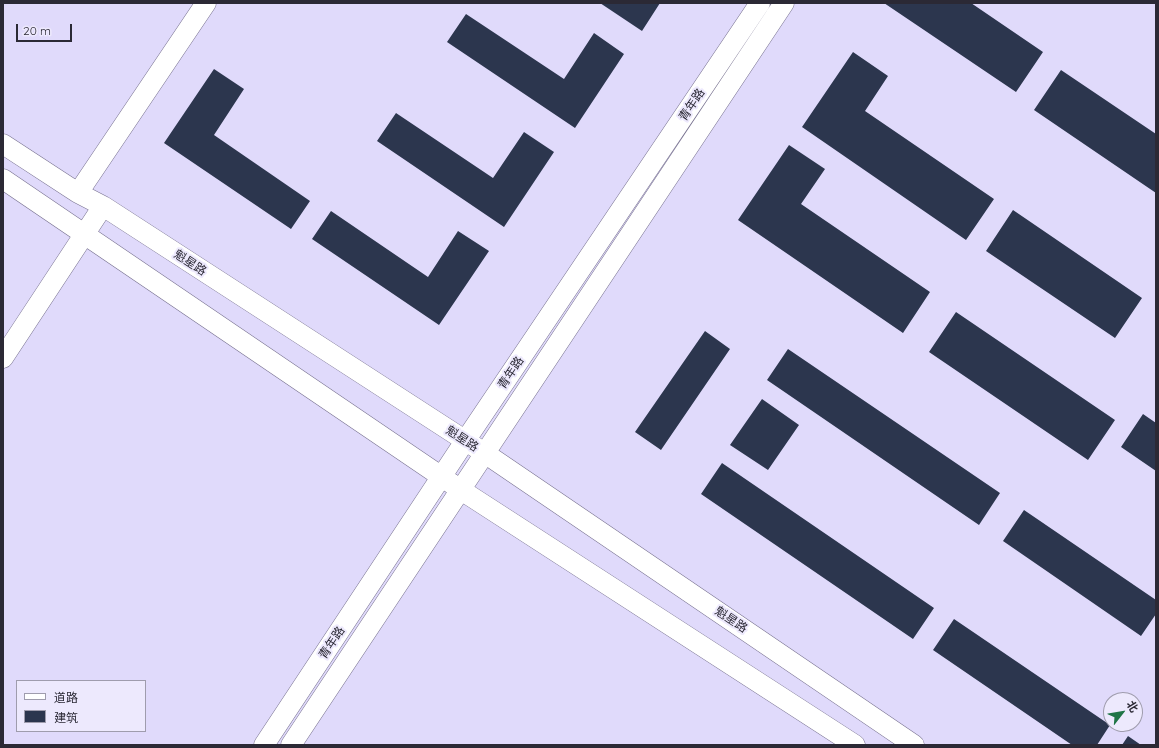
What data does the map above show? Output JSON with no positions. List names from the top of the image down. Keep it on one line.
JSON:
{"streets":{"street":["青年路","魁星路"]},"crossings":[["青年路","魁星路"]],"legend":["道路","建筑"],"scale_bar":"20 m","north":"top right"}
